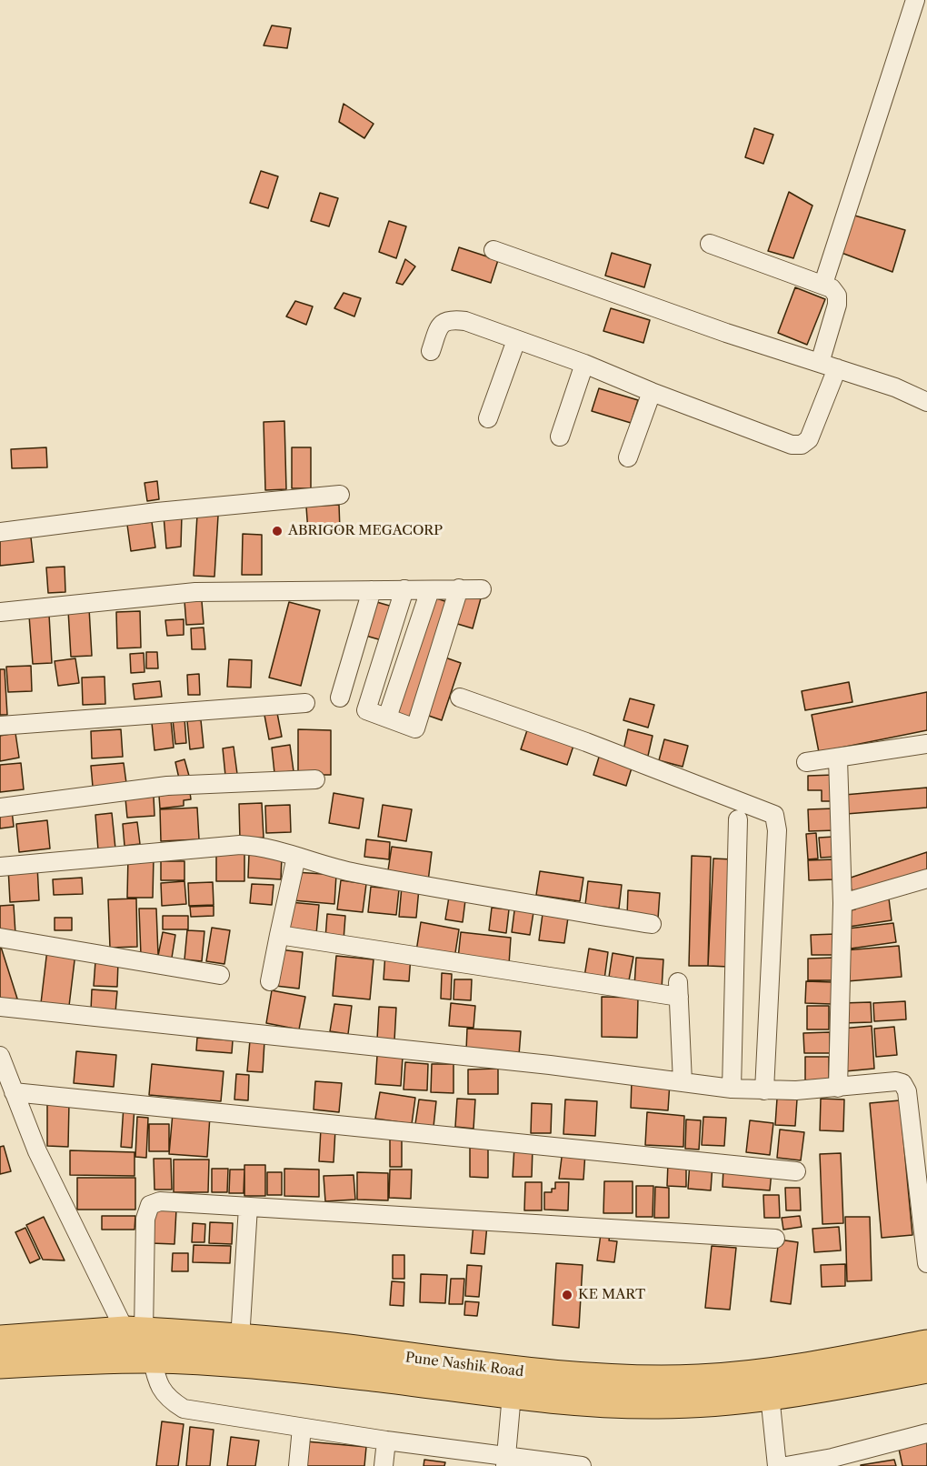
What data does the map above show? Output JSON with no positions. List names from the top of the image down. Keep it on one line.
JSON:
{"streets":{"highway":["Pune Nashik Road"]},"places":["ABRIGOR MEGACORP","KE MART"]}
